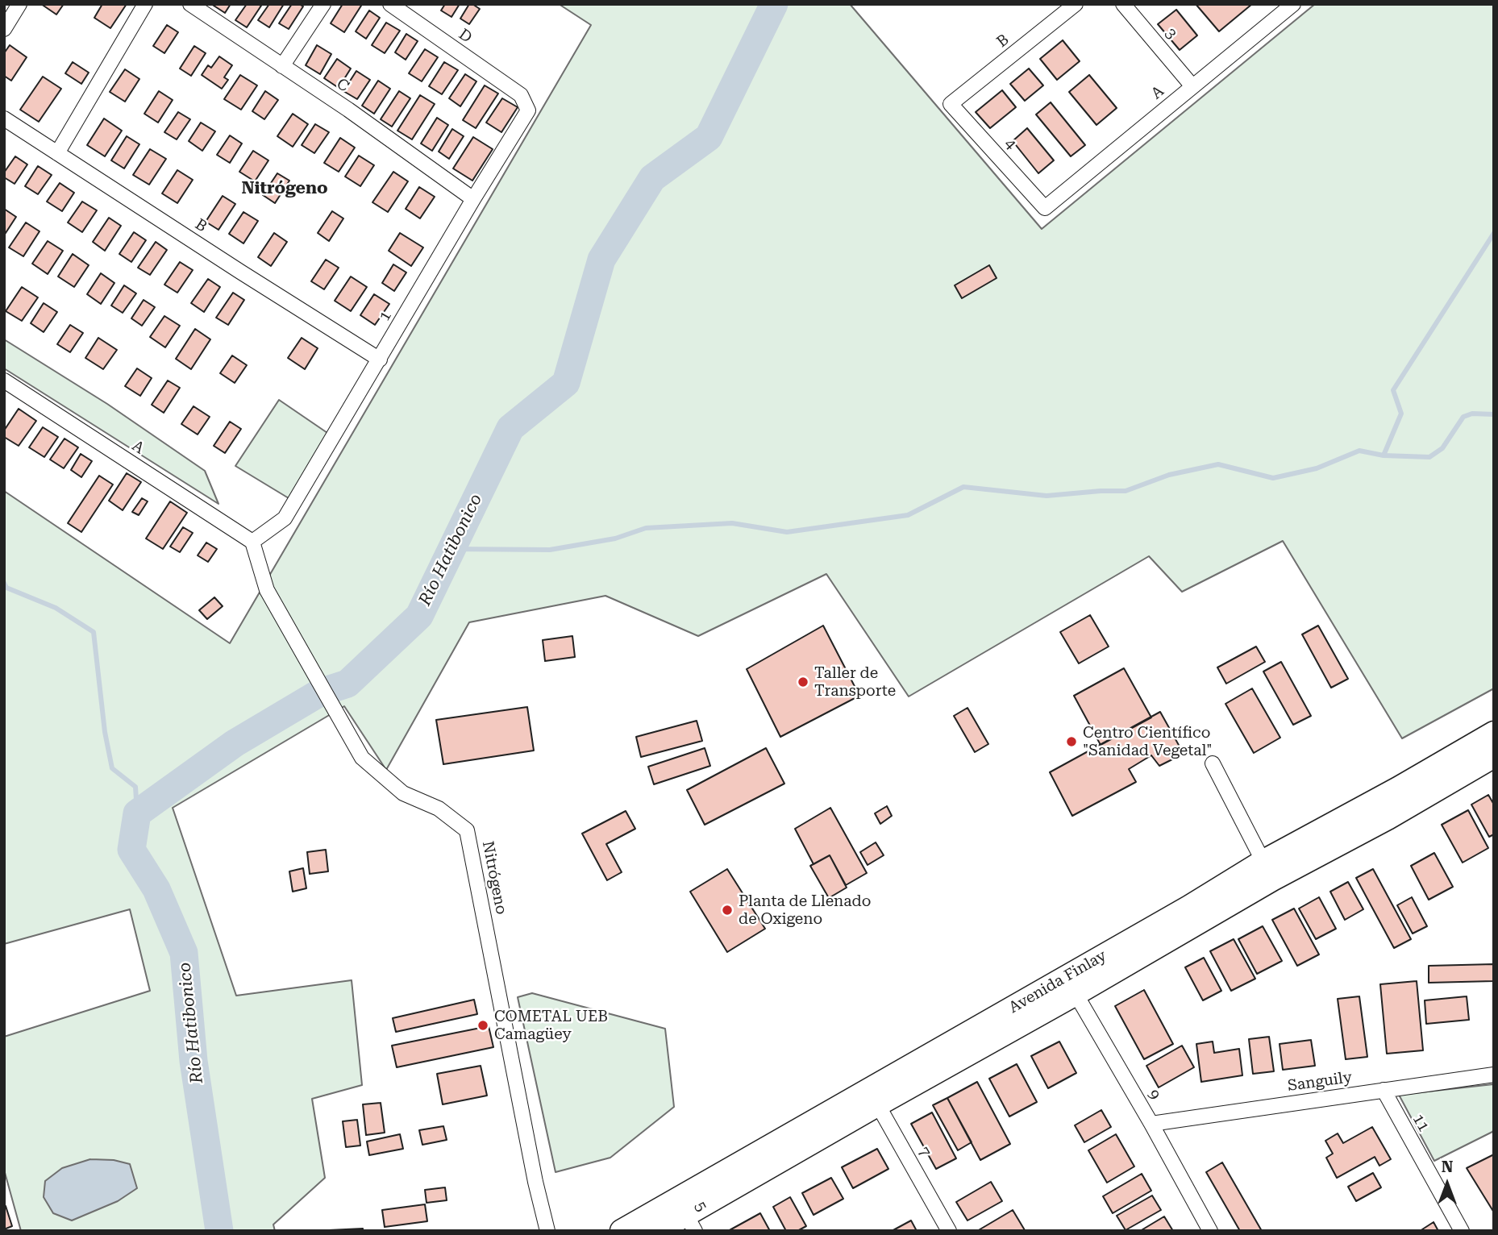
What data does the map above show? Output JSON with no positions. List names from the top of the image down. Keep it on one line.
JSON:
{"streets":{"main road":["Avenida Finlay"],"street":["3","D","B","C","A","4","1","Nitrógeno","Sanguily","9","11","7"]},"crossings":[["3","A"],["D","1"],["B","4"],["B","1"],["C","1"],["A","4"],["A","1"],["A","Nitrógeno"],["1","Nitrógeno"],["Avenida Finlay","9"],["Avenida Finlay","7"],["Sanguily","9"],["Sanguily","11"]],"districts":["Nitrógeno"],"water":["Río Hatibonico"],"places":["Taller de Transporte","Centro Científico \"Sanidad Vegetal\"","Planta de Llenado de Oxigeno","COMETAL UEB Camagüey"],"north":"top"}
